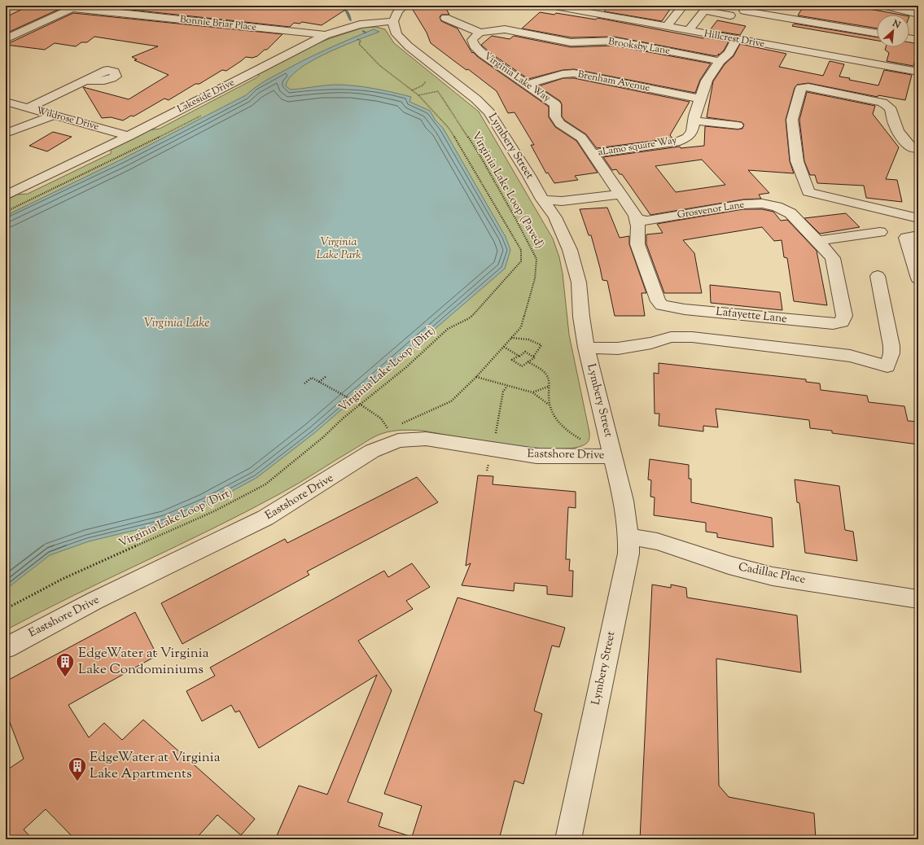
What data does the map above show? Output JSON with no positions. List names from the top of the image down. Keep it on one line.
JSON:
{"streets":{"street":["Bonnie Briar Place","Hillcrest Drive","Brooksby Lane","Virginia Lake Way","Brenham Avenue","Lakeside Drive","Wildrose Drive","Lymbery Street","aLamo square Way","Grosvenor Lane","Lafayette Lane","Eastshore Drive","Cadillac Place"],"path":["Virginia Lake Loop (Paved)","Virginia Lake Loop (Dirt)"]},"crossings":[["Bonnie Briar Place","Lakeside Drive"],["Hillcrest Drive","aLamo square Way"],["Brooksby Lane","Virginia Lake Way"],["Brooksby Lane","aLamo square Way"],["Virginia Lake Way","Brenham Avenue"],["Virginia Lake Way","aLamo square Way"],["Virginia Lake Way","Grosvenor Lane"],["Virginia Lake Way","Lafayette Lane"],["Brenham Avenue","aLamo square Way"],["Lakeside Drive","Wildrose Drive"],["Lakeside Drive","Lymbery Street"],["Lymbery Street","Eastshore Drive"],["Lymbery Street","Cadillac Place"],["Virginia Lake Loop (Paved)","Virginia Lake Loop (Dirt)"]],"water":["Virginia Lake"],"parks":["Virginia Lake Park"],"places":{"building":["EdgeWater at Virginia Lake Condominiums","EdgeWater at Virginia Lake Apartments"]},"north":"top right"}
